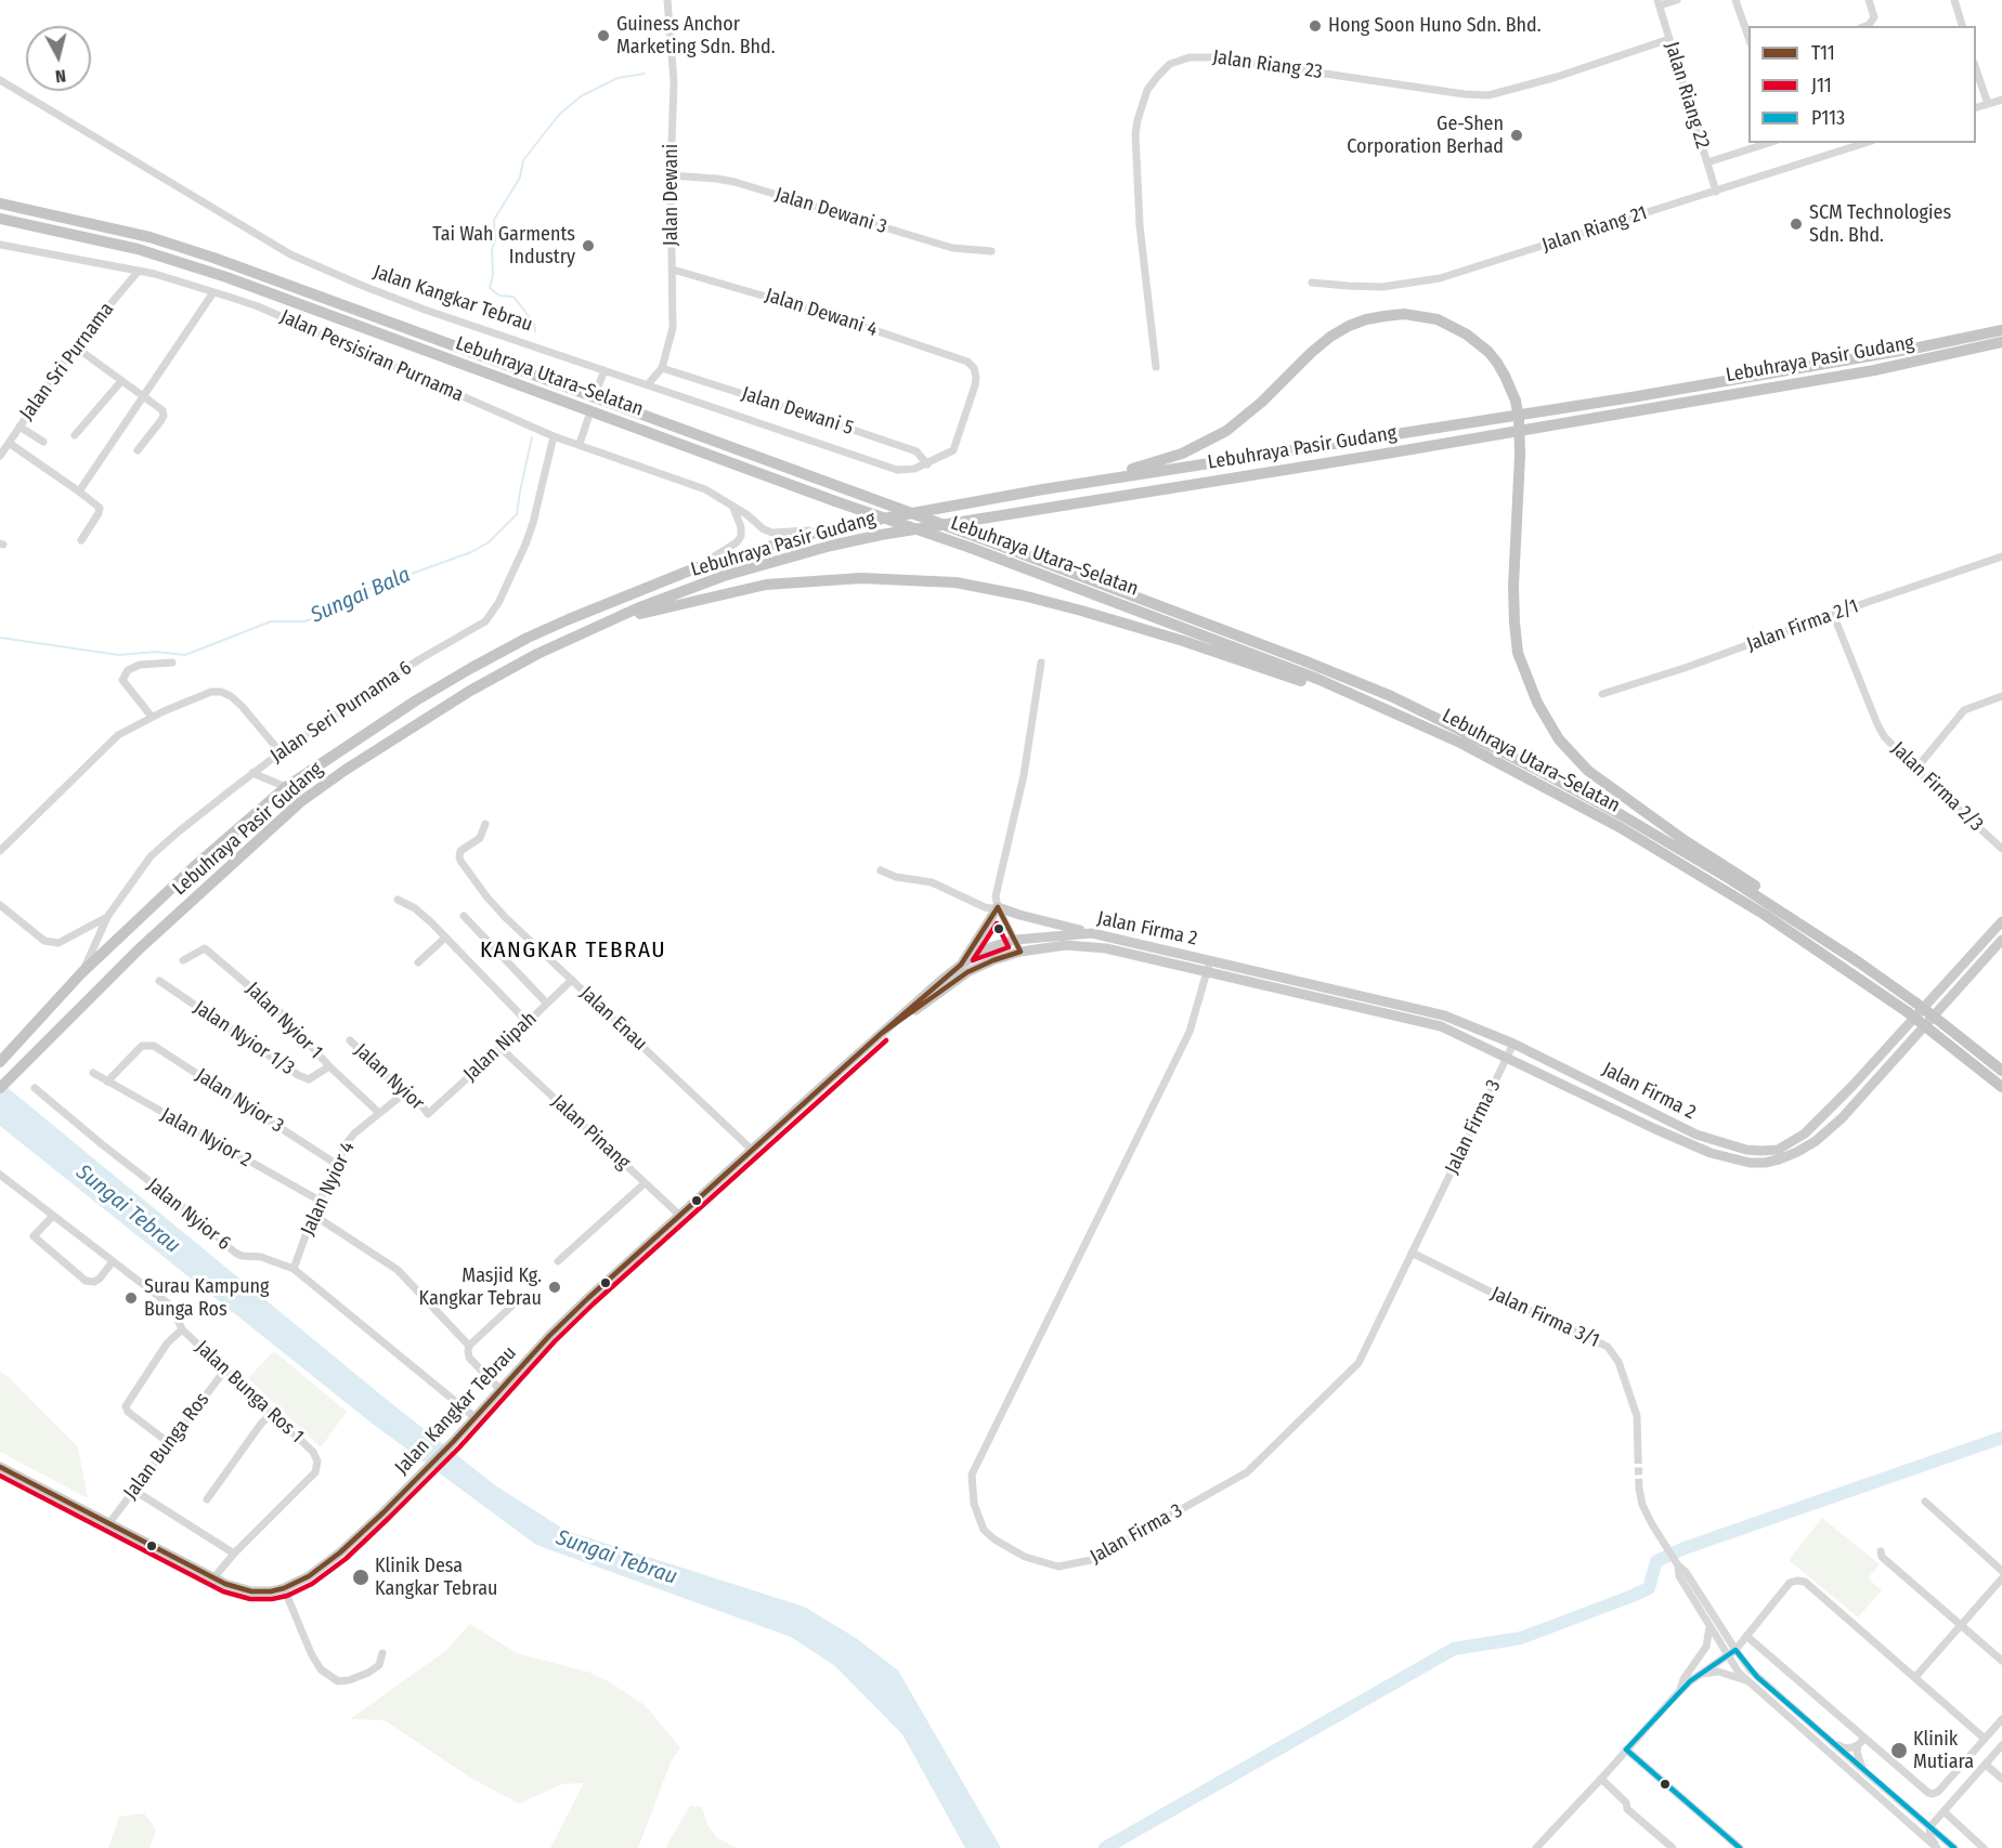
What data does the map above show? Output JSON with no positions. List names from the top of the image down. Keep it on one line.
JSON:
{"streets":{"highway":["Lebuhraya Pasir Gudang","Lebuhraya Utara–Selatan"],"main road":["Jalan Kangkar Tebrau","Jalan Firma 2"],"street":["Jalan Riang 23","Jalan Riang 22","Jalan Dewani","Jalan Dewani 3","Jalan Riang 21","Jalan Dewani 4","Jalan Persisiran Purnama","Jalan Sri Purnama","Jalan Dewani 5","Jalan Firma 2/1","Jalan Seri Purnama 6","Jalan Firma 2/3","Jalan Enau","Jalan Nyior 1","Jalan Nyior 1/3","Jalan Nipah","Jalan Nyior","Jalan Nyior 3","Jalan Firma 3","Jalan Pinang","Jalan Nyior 2","Jalan Nyior 4","Jalan Nyior 6","Jalan Firma 3/1","Jalan Bunga Ros 1","Jalan Bunga Ros"]},"crossings":[["Jalan Riang 23","Jalan Riang 22"],["Jalan Riang 22","Jalan Riang 21"],["Jalan Dewani","Jalan Dewani 3"],["Jalan Dewani","Jalan Kangkar Tebrau"],["Jalan Dewani","Jalan Dewani 4"],["Jalan Dewani","Jalan Dewani 5"],["Jalan Kangkar Tebrau","Jalan Dewani 4"],["Jalan Kangkar Tebrau","Jalan Dewani 5"],["Jalan Kangkar Tebrau","Jalan Firma 2"],["Jalan Kangkar Tebrau","Jalan Enau"],["Jalan Kangkar Tebrau","Jalan Pinang"],["Jalan Kangkar Tebrau","Jalan Nyior 6"],["Jalan Kangkar Tebrau","Jalan Bunga Ros 1"],["Jalan Kangkar Tebrau","Jalan Bunga Ros"],["Jalan Dewani 4","Jalan Dewani 5"],["Jalan Persisiran Purnama","Lebuhraya Pasir Gudang"],["Jalan Persisiran Purnama","Jalan Sri Purnama"],["Jalan Persisiran Purnama","Jalan Seri Purnama 6"],["Jalan Firma 2/1","Jalan Firma 2/3"],["Jalan Firma 2","Jalan Firma 3"],["Jalan Enau","Jalan Nipah"],["Jalan Nyior 1","Jalan Nyior 1/3"],["Jalan Nyior 1","Jalan Nyior 4"],["Jalan Nipah","Jalan Nyior"],["Jalan Nipah","Jalan Pinang"],["Jalan Nyior","Jalan Nyior 4"],["Jalan Nyior 3","Jalan Nyior 2"],["Jalan Nyior 3","Jalan Nyior 4"],["Jalan Firma 3","Jalan Firma 3/1"],["Jalan Nyior 2","Jalan Nyior 4"],["Jalan Nyior 4","Jalan Nyior 6"],["Jalan Bunga Ros 1","Jalan Bunga Ros"]],"districts":["KANGKAR TEBRAU"],"water":["Sungai Bala","Sungai Tebrau"],"places":["Hong Soon Huno Sdn. Bhd.","Guiness Anchor Marketing Sdn. Bhd.","Ge-Shen Corporation Berhad","SCM Technologies Sdn. Bhd.","Tai Wah Garments Industry","Masjid Kg. Kangkar Tebrau","Surau Kampung Bunga Ros","Klinik Desa Kangkar Tebrau","Klinik Mutiara"],"lines":["transit line T11","transit line J11","transit line P113"],"legend":["T11","J11","P113"],"north":"bottom"}
